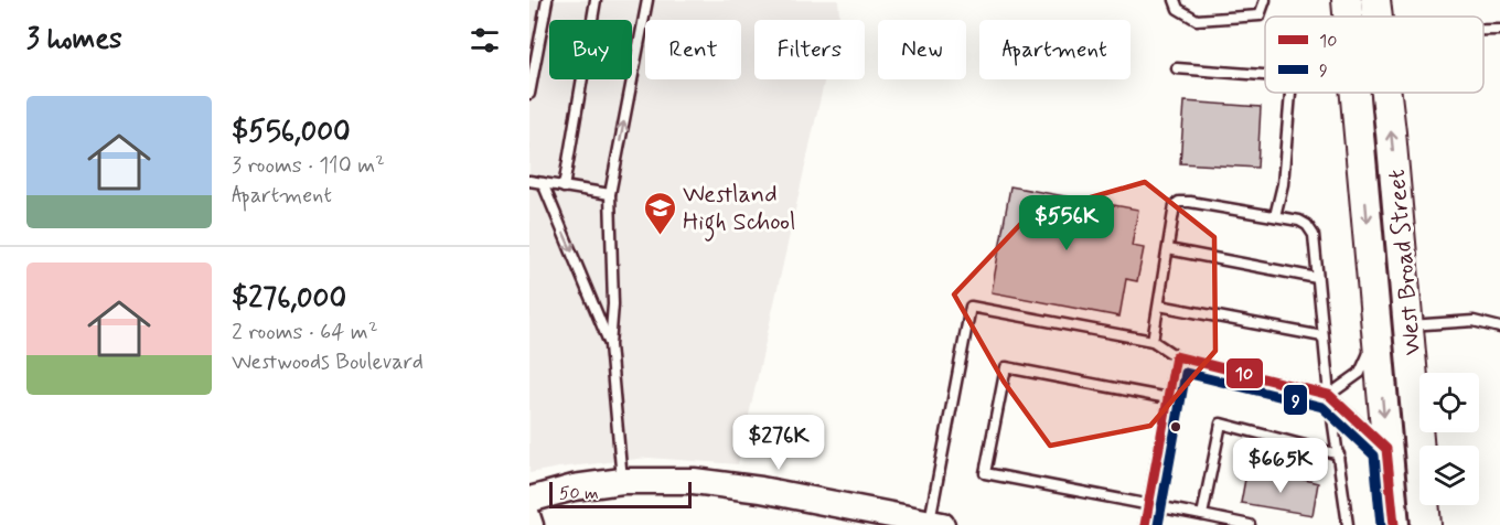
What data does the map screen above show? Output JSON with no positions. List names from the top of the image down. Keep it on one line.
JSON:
{"streets":{"main road":["West Broad Street"]},"places":{"school or university":["Westland High School"]},"lines":["transit line 10","transit line 9"],"legend":["10","9"],"scale_bar":"50 m","page":{"heading":"3 homes","chip":["Buy","Rent","Filters","New","Apartment"],"list":[{"name":"$556,000","note":"3 rooms · 110 m² · Apartment"},{"name":"$276,000","note":"2 rooms · 64 m² · Westwoods Boulevard"}],"price":["$556K","$276K","$665K"],"scale":"50 m"}}
